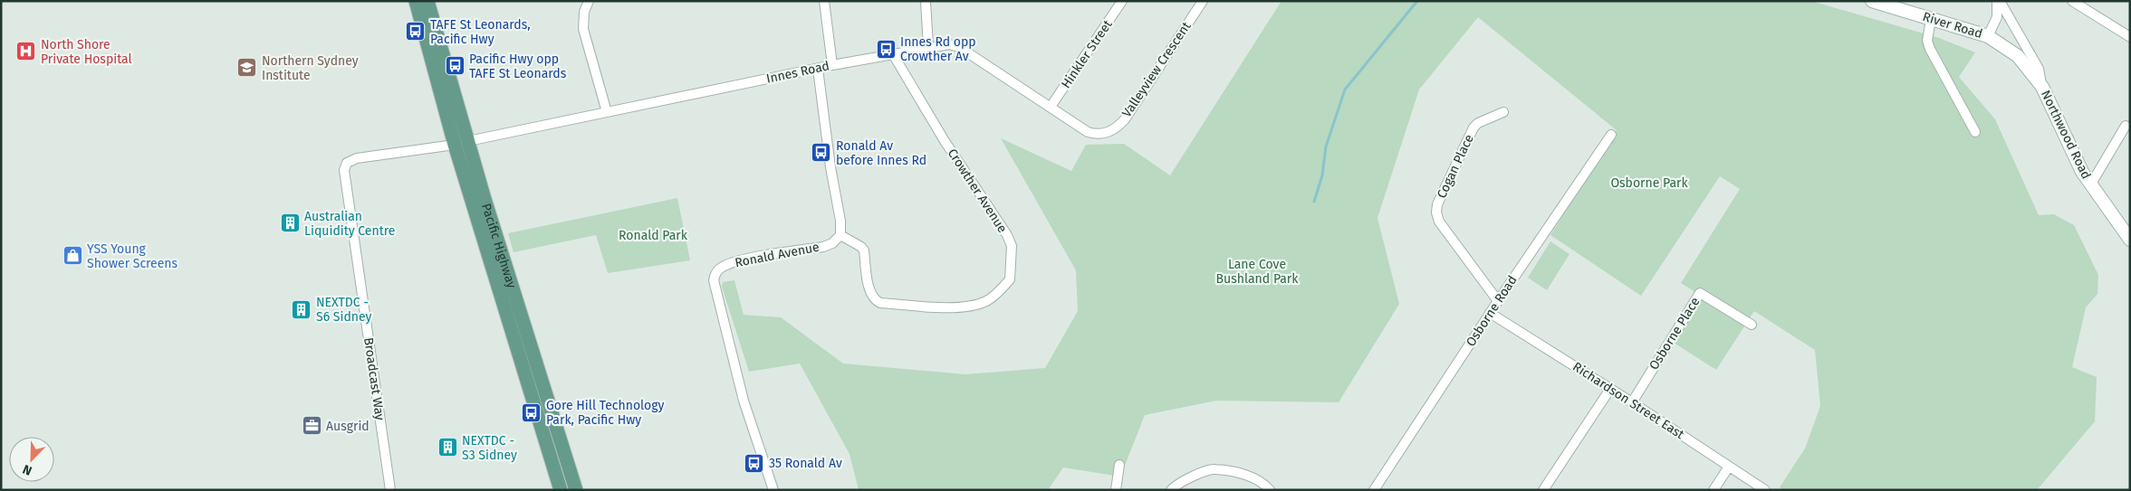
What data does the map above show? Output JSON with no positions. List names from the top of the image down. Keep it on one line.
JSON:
{"streets":{"main road":["River Road","Northwood Road","Pacific Highway"],"street":["Hinkler Street","Valleyview Crescent","Innes Road","Cogan Place","Crowther Avenue","Ronald Avenue","Osborne Road","Osborne Place","Broadcast Way","Richardson Street East"]},"crossings":[["River Road","Northwood Road"],["Hinkler Street","Innes Road"],["Valleyview Crescent","Innes Road"],["Innes Road","Crowther Avenue"],["Innes Road","Pacific Highway"],["Innes Road","Broadcast Way"],["Cogan Place","Osborne Road"],["Crowther Avenue","Ronald Avenue"],["Pacific Highway","Broadcast Way"],["Osborne Road","Richardson Street East"],["Osborne Place","Richardson Street East"]],"parks":["Osborne Park","Ronald Park","Lane Cove Bushland Park"],"places":{"bus stop":["TAFE St Leonards, Pacific Hwy","Innes Rd opp Crowther Av","Pacific Hwy opp TAFE St Leonards","Ronald Av before Innes Rd","Gore Hill Technology Park, Pacific Hwy","35 Ronald Av"],"hospital":["North Shore Private Hospital"],"school or university":["Northern Sydney Institute"],"building":["Australian Liquidity Centre","NEXTDC - S6 Sidney","NEXTDC - S3 Sidney"],"shop":["YSS Young Shower Screens"],"office":["Ausgrid"]},"north":"bottom left"}
